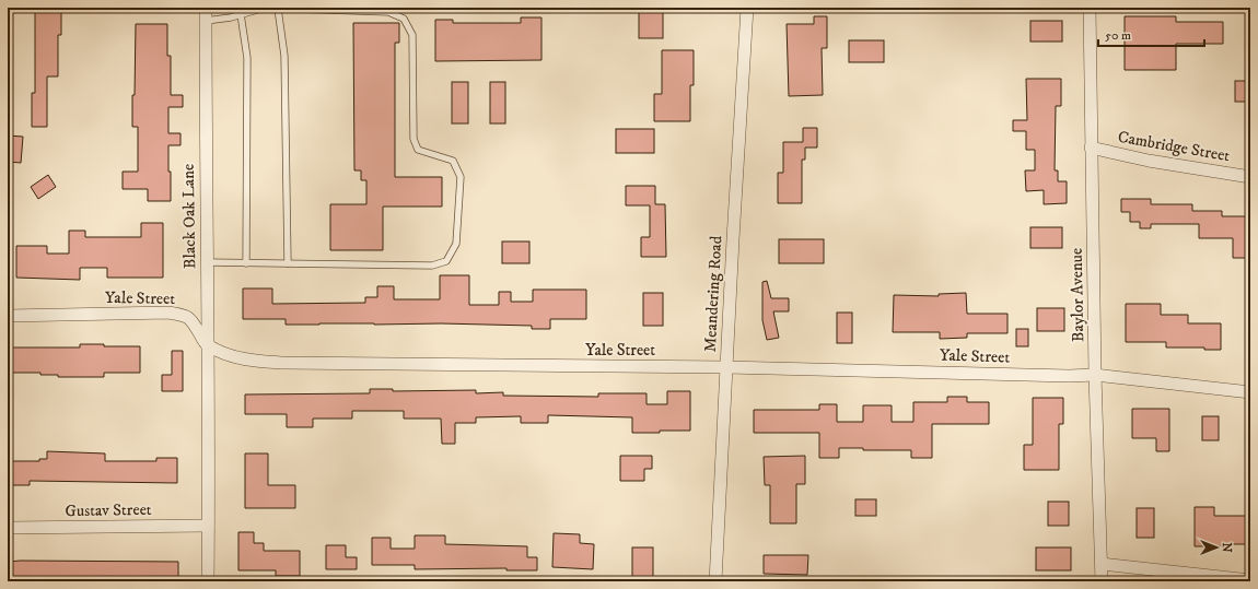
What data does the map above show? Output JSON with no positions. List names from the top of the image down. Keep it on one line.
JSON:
{"streets":{"street":["Cambridge Street","Black Oak Lane","Meandering Road","Baylor Avenue","Yale Street","Gustav Street"]},"crossings":[["Cambridge Street","Baylor Avenue"],["Black Oak Lane","Yale Street"],["Black Oak Lane","Gustav Street"],["Meandering Road","Yale Street"],["Baylor Avenue","Yale Street"]],"scale_bar":"50 m","north":"right"}
